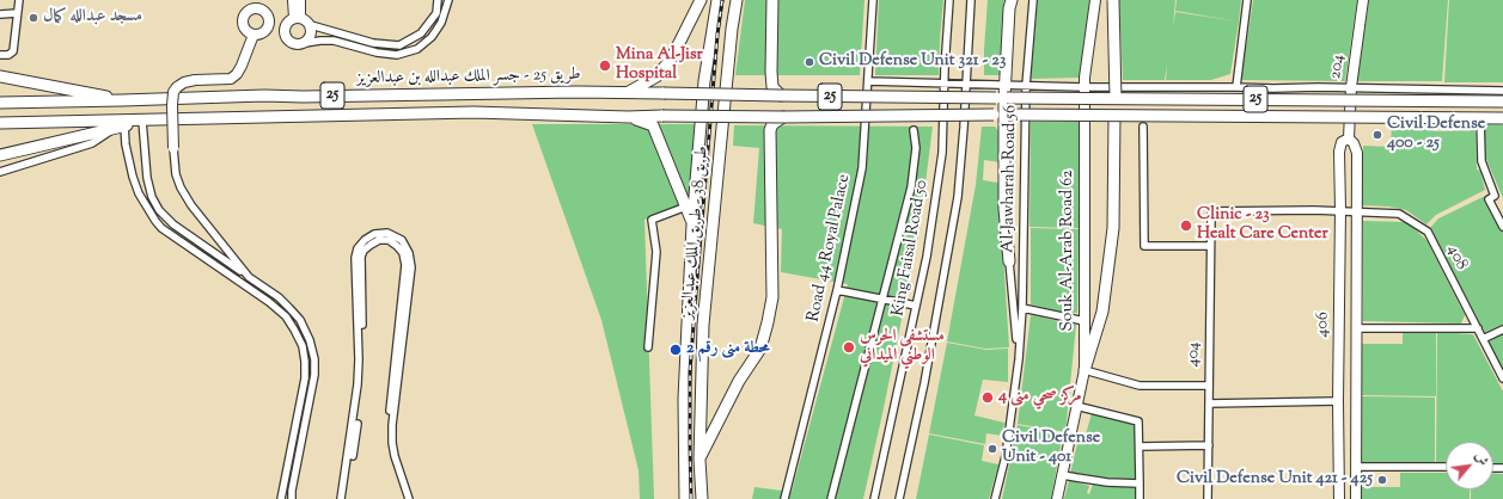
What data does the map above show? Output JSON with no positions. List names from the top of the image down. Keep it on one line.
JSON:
{"streets":{"main road":["طريق 25 - جسر الملك عبدالله بن عبدالعزيز","25","طريق 38 - طريق الملك عبدالعزيز"],"street":["204","Al-Jawharah Road 56","Road 44 Royal Palace","King Faisal Road 50","Souk Al-Arab Road 62","408","406","404"]},"crossings":[["204","406"],["طريق 25 - جسر الملك عبدالله بن عبدالعزيز","25"],["408","406"],["408","404"]],"places":["مسجد عبدالله كمال","Civil Defense Unit 321 - 23","Mina Al-Jisr Hospital","Civil Defense 400 - 25","Clinic - 23 Healt Care Center","مستشفى الحرس الوطني الميداني","محطة منى رقم 2","مركز صحي منى 4","Civil Defense Unit - 401","Civil Defense Unit 421 - 425"],"north":"top right"}
